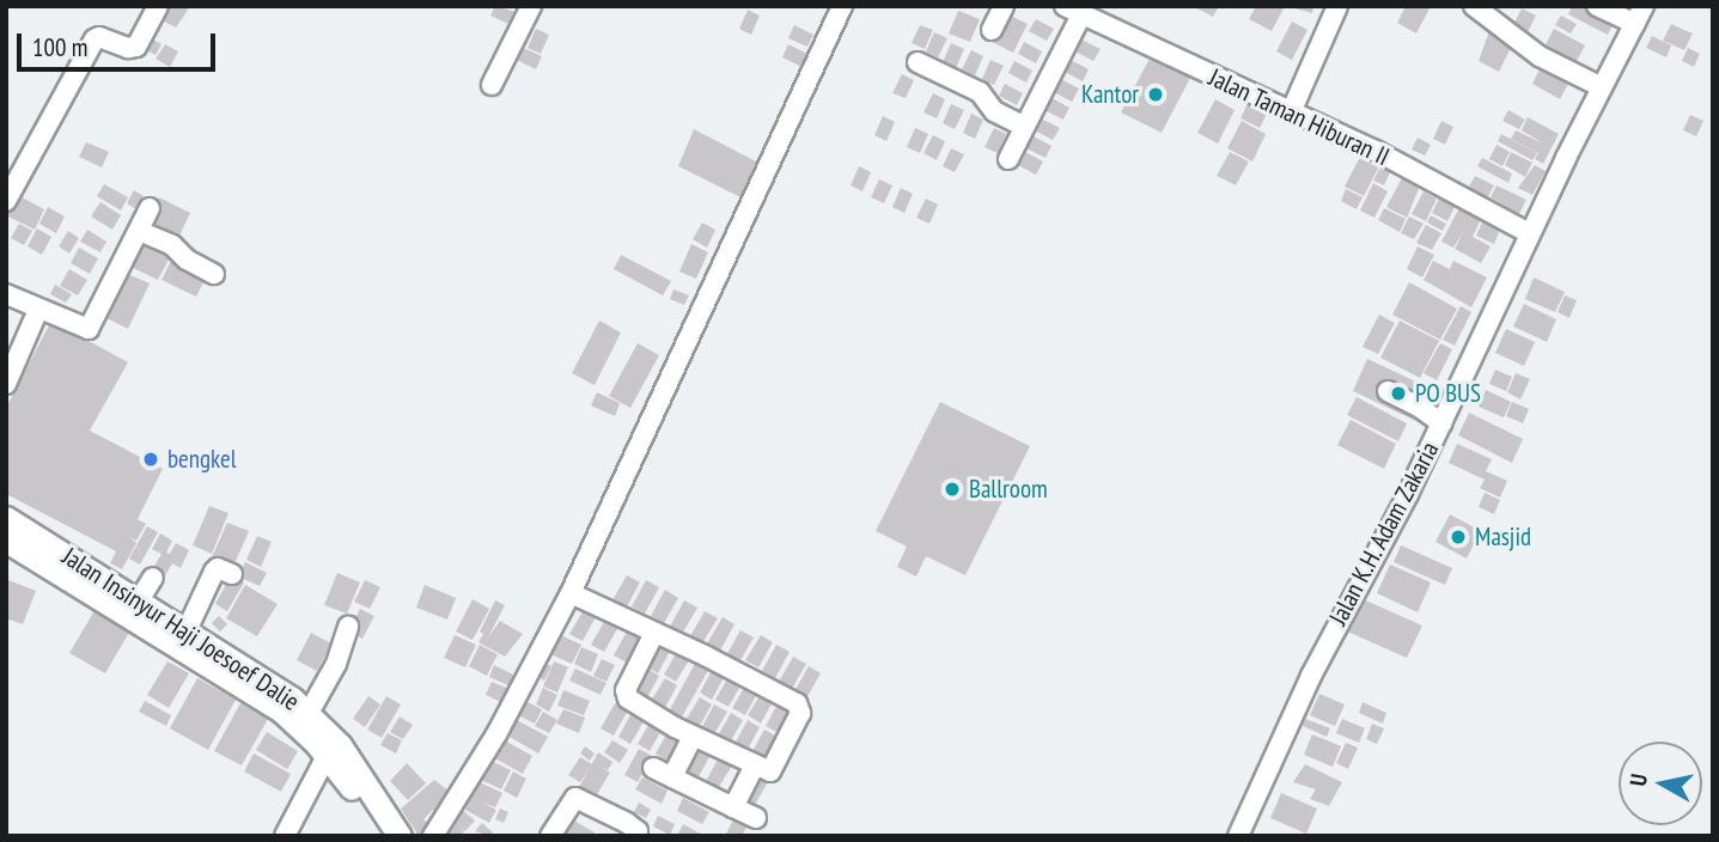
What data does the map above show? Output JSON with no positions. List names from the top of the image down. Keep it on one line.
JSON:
{"streets":{"main road":["Jalan Insinyur Haji Joesoef Dalie"],"street":["Jalan Taman Hiburan II","Jalan K.H. Adam Zakaria"]},"crossings":[["Jalan Taman Hiburan II","Jalan K.H. Adam Zakaria"]],"places":["Kantor","PO BUS","bengkel","Ballroom","Masjid"],"scale_bar":"100 m","north":"left"}
